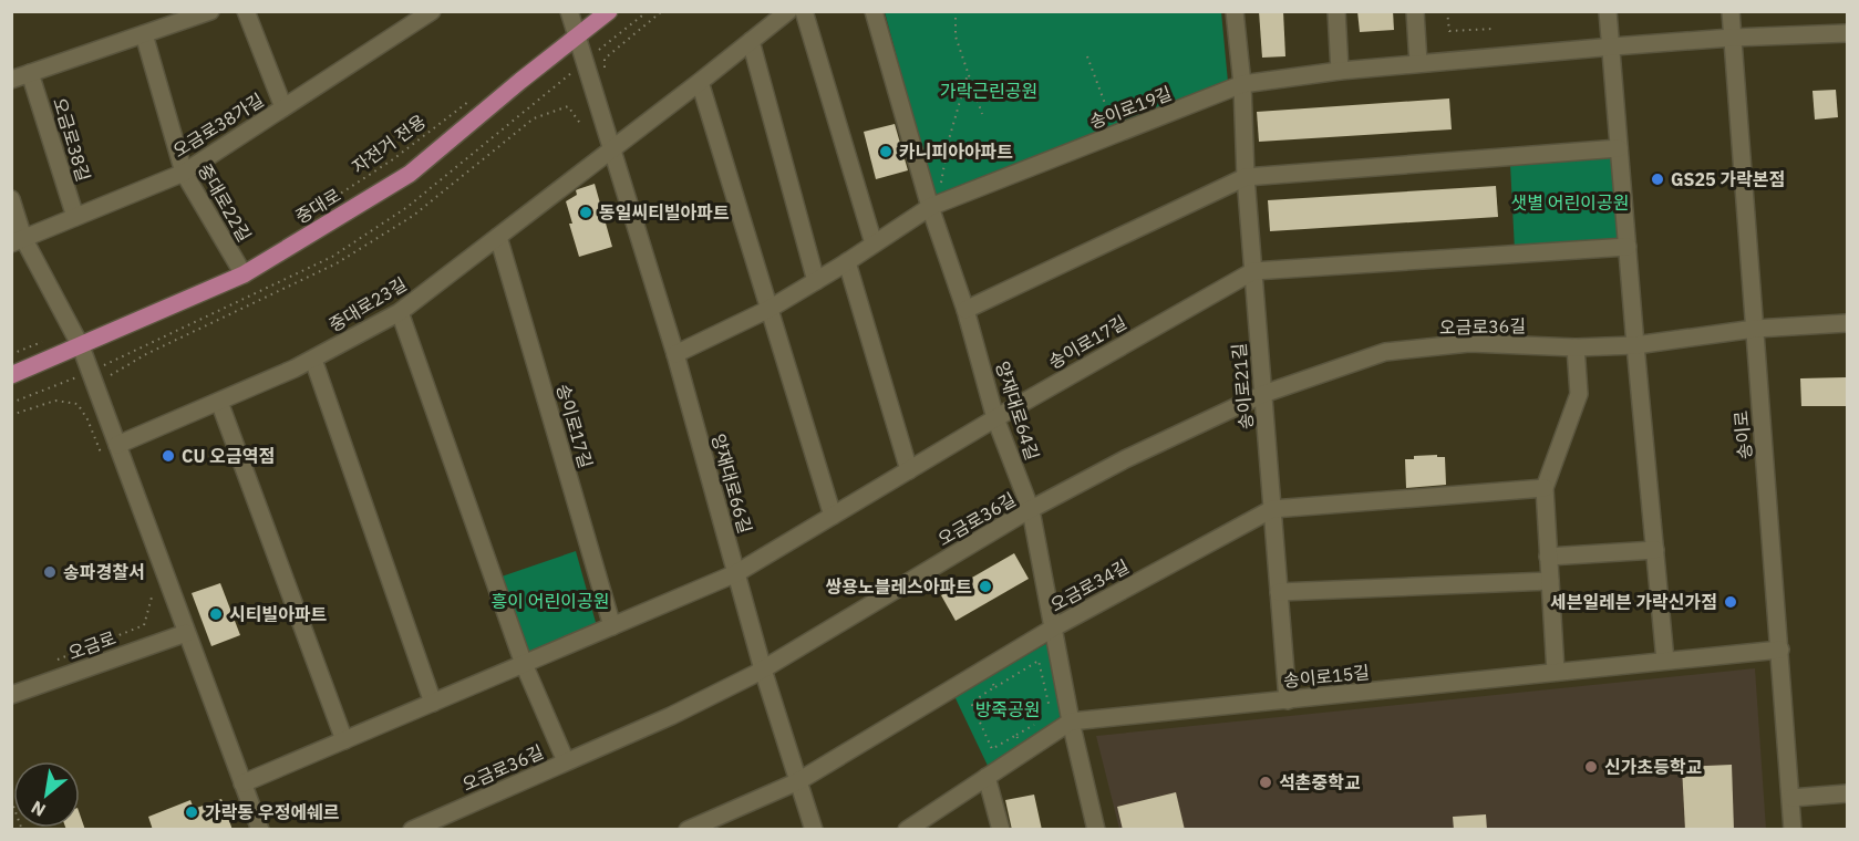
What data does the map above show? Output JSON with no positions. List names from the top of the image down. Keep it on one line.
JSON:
{"streets":{"main road":["중대로"],"street":["송이로19길","오금로38가길","오금로38길","중대로22길","중대로23길","오금로36길","송이로17길","송이로21길","양재대로64길","송이로","양재대로66길","오금로34길","오금로","송이로15길"],"path":["자전거 전용"]},"crossings":[["송이로19길","송이로21길"],["송이로19길","양재대로64길"],["송이로19길","송이로"],["송이로19길","양재대로66길"],["오금로38가길","오금로38길"],["오금로38가길","중대로22길"],["중대로22길","중대로"],["중대로","양재대로66길"],["중대로23길","송이로17길"],["중대로23길","양재대로66길"],["오금로36길","송이로21길"],["오금로36길","양재대로64길"],["오금로36길","송이로"],["오금로36길","양재대로66길"],["송이로17길","송이로21길"],["송이로17길","양재대로64길"],["송이로17길","양재대로66길"],["송이로21길","오금로34길"],["송이로21길","송이로15길"],["양재대로64길","오금로34길"],["양재대로64길","송이로15길"],["송이로","송이로15길"],["양재대로66길","오금로34길"]],"parks":["가락근린공원","샛별 어린이공원","흥이 어린이공원","방죽공원"],"places":["카니피아아파트","GS25 가락본점","동일씨티빌아파트","CU 오금역점","송파경찰서","쌍용노블레스아파트","세븐일레븐 가락신가점","시티빌아파트","신가초등학교","석촌중학교","가락동 우정에쉐르"],"north":"bottom left"}
